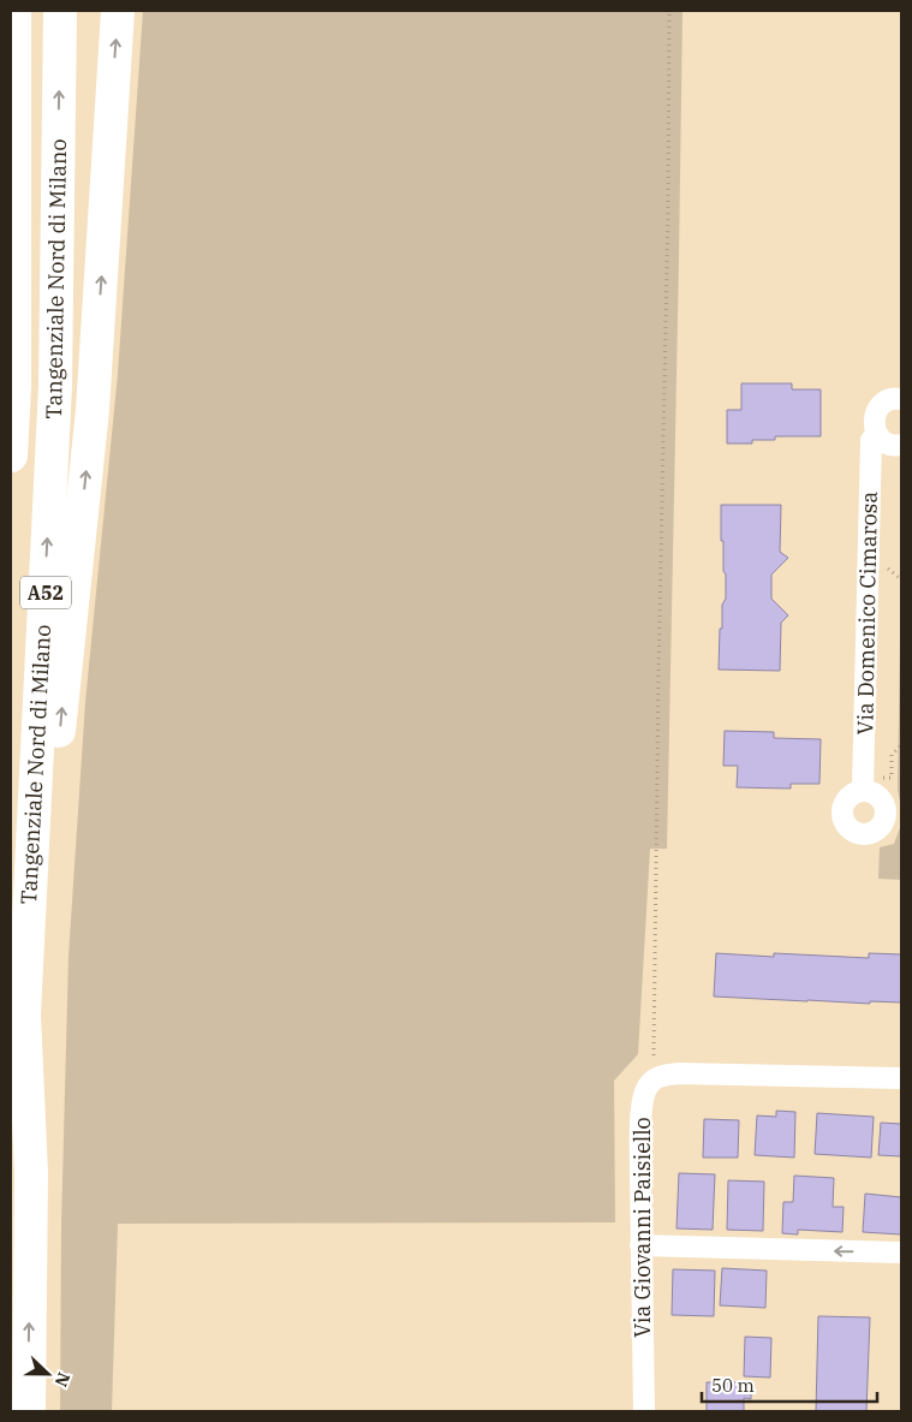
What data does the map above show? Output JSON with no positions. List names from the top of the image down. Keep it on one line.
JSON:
{"streets":{"highway":["Tangenziale Nord di Milano","A52"],"street":["Via Domenico Cimarosa","Via Giovanni Paisiello"]},"crossings":[["Tangenziale Nord di Milano","A52"]],"scale_bar":"50 m","north":"right"}
